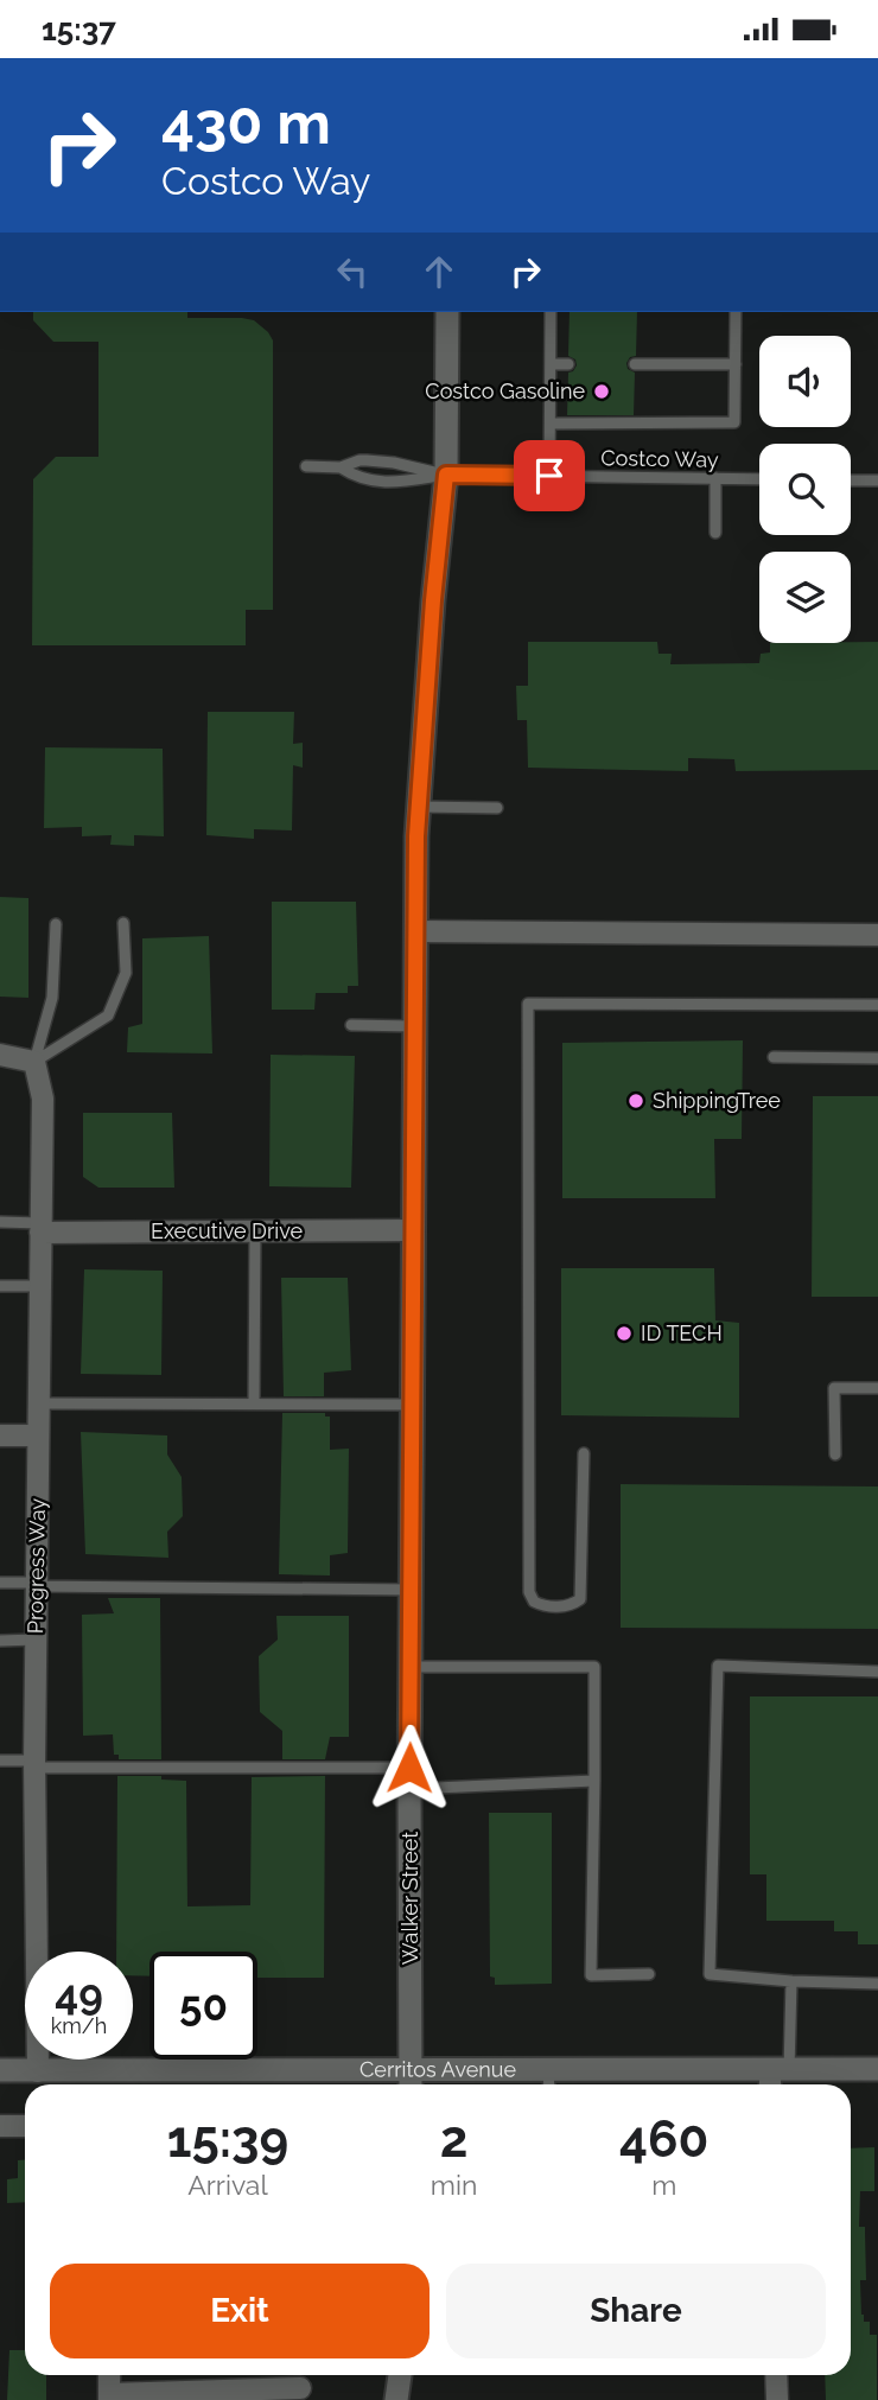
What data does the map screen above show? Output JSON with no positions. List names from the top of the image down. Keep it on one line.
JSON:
{"streets":{"main road":["Walker Street","Cerritos Avenue"],"street":["Executive Drive","Progress Way"],"lane":["Costco Way"]},"crossings":[["Costco Way","Walker Street"],["Executive Drive","Progress Way"],["Executive Drive","Walker Street"],["Progress Way","Cerritos Avenue"],["Walker Street","Cerritos Avenue"]],"places":["Costco Gasoline","ShippingTree","ID TECH"],"page":{"status":"15:37","turn":["430 m","Costco Way"],"speed":"49 km/h","limit":"50","eta":["15:39","Arrival","2","min","460","m"],"buttons":["Exit","Share"]}}
